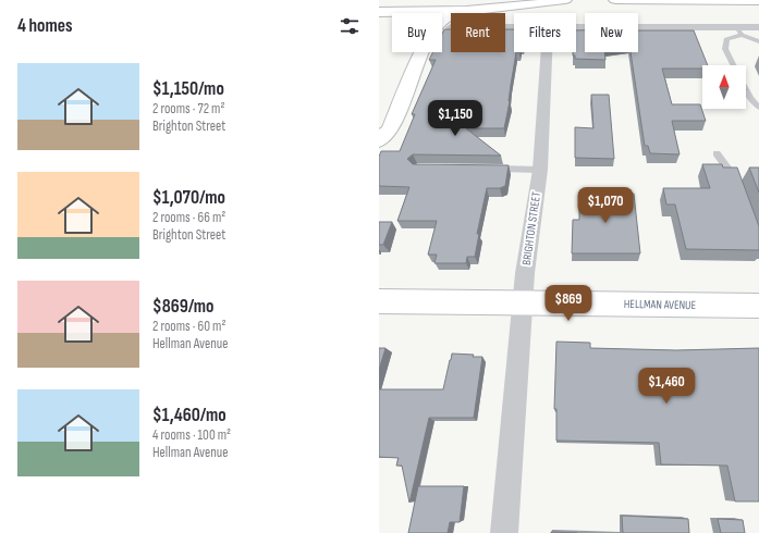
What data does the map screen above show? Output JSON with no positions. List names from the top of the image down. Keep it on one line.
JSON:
{"streets":{"main road":["HELLMAN AVENUE"],"street":["BRIGHTON STREET"]},"crossings":[["BRIGHTON STREET","HELLMAN AVENUE"]],"north":"top","page":{"heading":"4 homes","chip":["Buy","Rent","Filters","New"],"list":[{"name":"$1,150/mo","note":"2 rooms · 72 m² · Brighton Street"},{"name":"$1,070/mo","note":"2 rooms · 66 m² · Brighton Street"},{"name":"$869/mo","note":"2 rooms · 60 m² · Hellman Avenue"},{"name":"$1,460/mo","note":"4 rooms · 100 m² · Hellman Avenue"}],"price":["$1,150","$1,070","$869","$1,460"]}}
